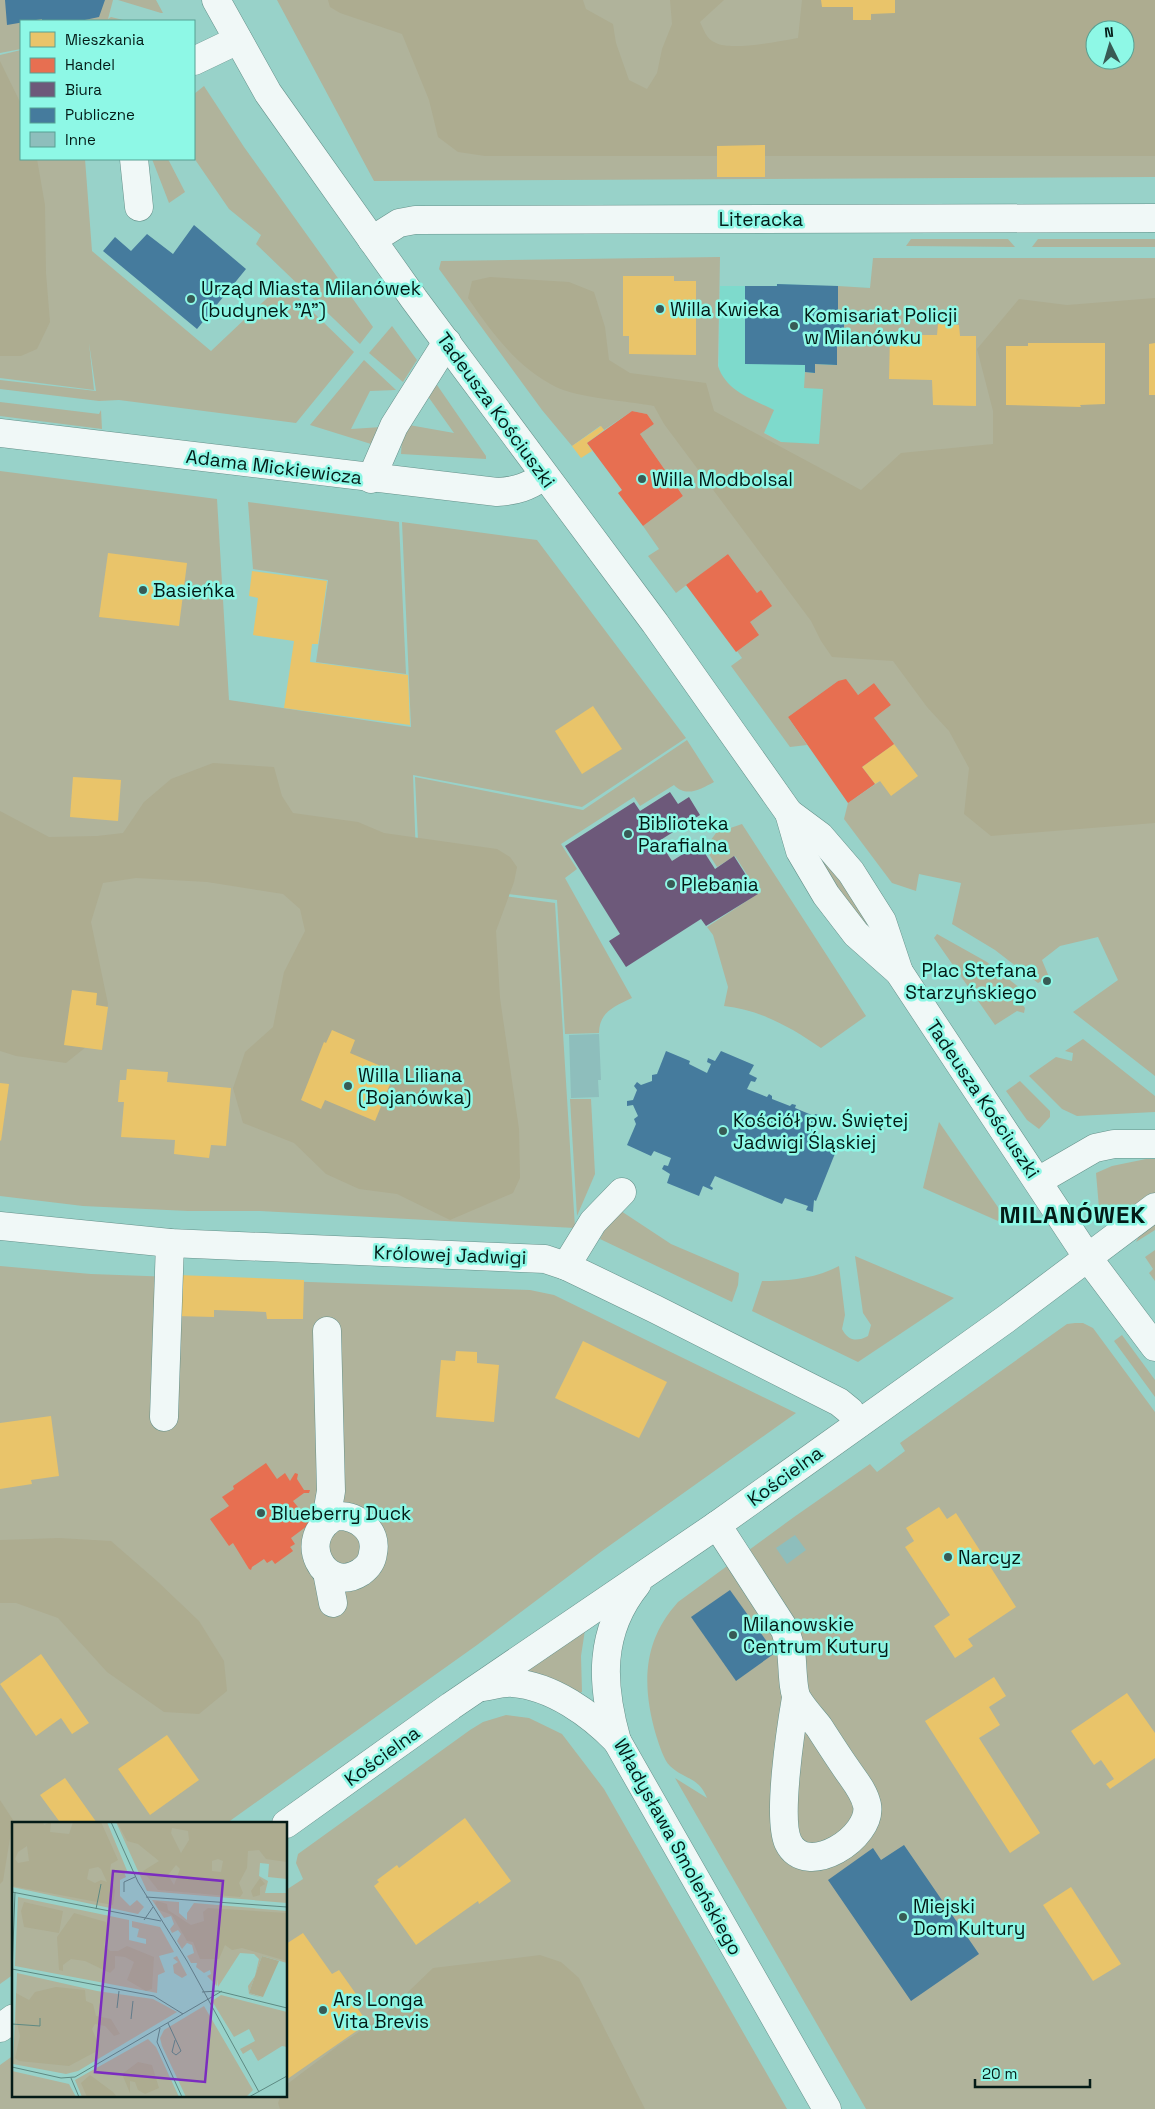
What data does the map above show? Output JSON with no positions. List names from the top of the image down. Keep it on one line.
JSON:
{"streets":{"street":["Literacka","Tadeusza Kościuszki","Adama Mickiewicza","Królowej Jadwigi","Kościelna","Władysława Smoleńskiego"]},"crossings":[["Literacka","Tadeusza Kościuszki"],["Tadeusza Kościuszki","Adama Mickiewicza"],["Tadeusza Kościuszki","Kościelna"],["Królowej Jadwigi","Kościelna"],["Kościelna","Władysława Smoleńskiego"]],"districts":["MILANÓWEK"],"places":["Urząd Miasta Milanówek (budynek \"A\")","Willa Kwieka","Komisariat Policji w Milanówku","Willa Modbolsal","Basieńka","Biblioteka Parafialna","Plebania","Plac Stefana Starzyńskiego","Willa Liliana (Bojanówka)","Kościół pw. Świętej Jadwigi Śląskiej","Blueberry Duck","Narcyz","Milanowskie Centrum Kutury","Miejski Dom Kultury","Ars Longa Vita Brevis"],"legend":["Mieszkania","Handel","Biura","Publiczne","Inne"],"scale_bar":"20 m","north":"top"}
